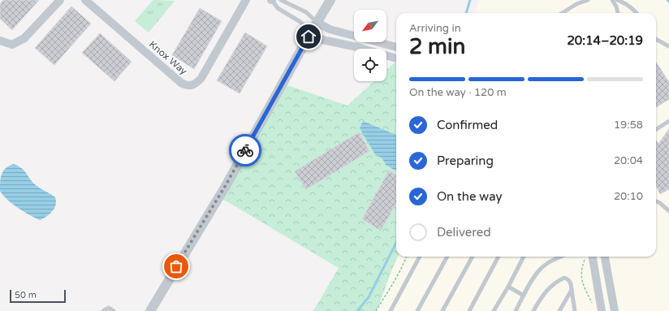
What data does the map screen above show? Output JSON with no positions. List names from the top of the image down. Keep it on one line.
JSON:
{"streets":{"street":["Knox Way"]},"scale_bar":"50 m","north":"bottom left","page":{"heading":["2 min","Arriving in","20:14–20:19"],"bar":"On the way · 120 m","list":[["Confirmed","19:58"],["Preparing","20:04"],["On the way","20:10"],"Delivered"],"scale":"50 m"}}
